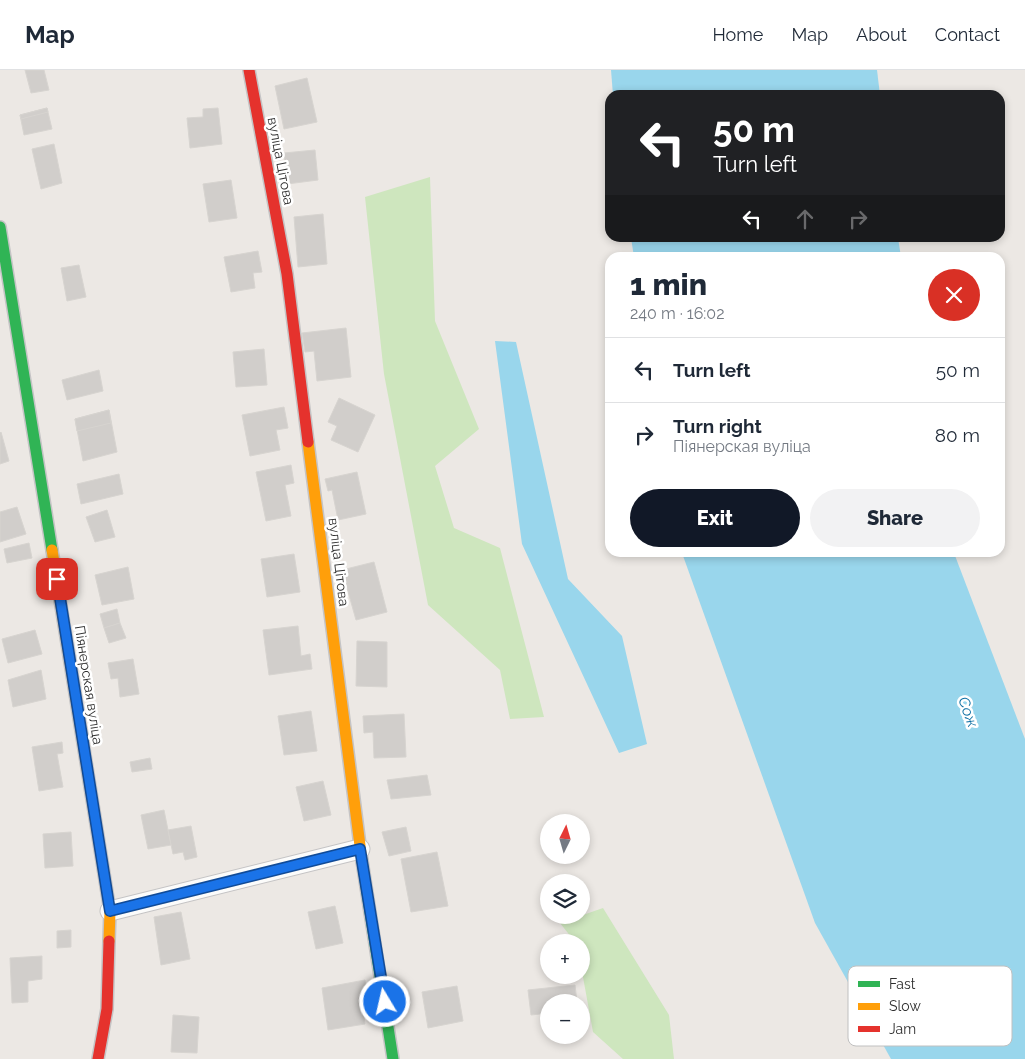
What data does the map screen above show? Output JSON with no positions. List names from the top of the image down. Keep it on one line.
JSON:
{"streets":{"street":["вуліца Цітова","Піянерская вуліца"]},"water":["Сож"],"legend":["Fast","Slow","Jam"],"north":"top","page":{"header":"Map","nav":["Home","Map","About","Contact"],"turn":["50 m","Turn left"],"heading":["1 min","240 m · 16:02"],"list":[{"name":"Turn left","value":"50 m"},{"name":"Turn right","note":"Піянерская вуліца","value":"80 m"}],"buttons":["Exit","Share"],"map_buttons":["+","−"]}}
